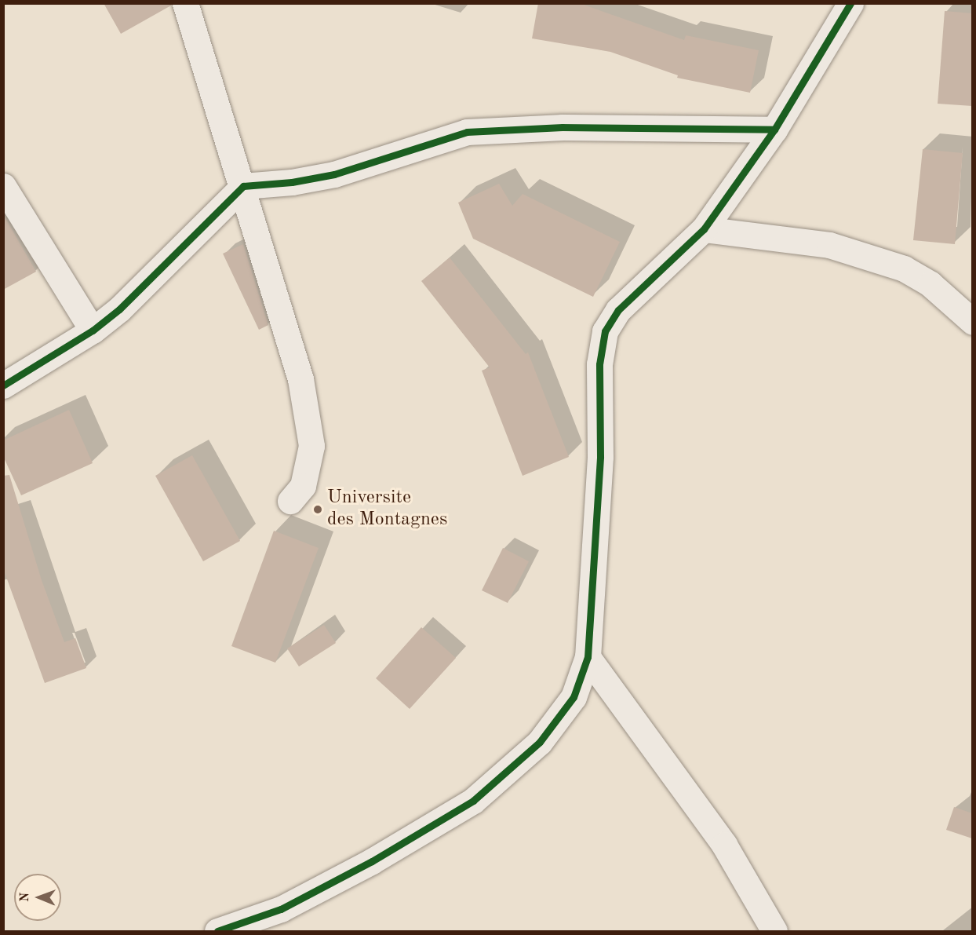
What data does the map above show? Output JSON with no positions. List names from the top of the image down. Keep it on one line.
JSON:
{"places":["Universite des Montagnes"],"north":"left"}
